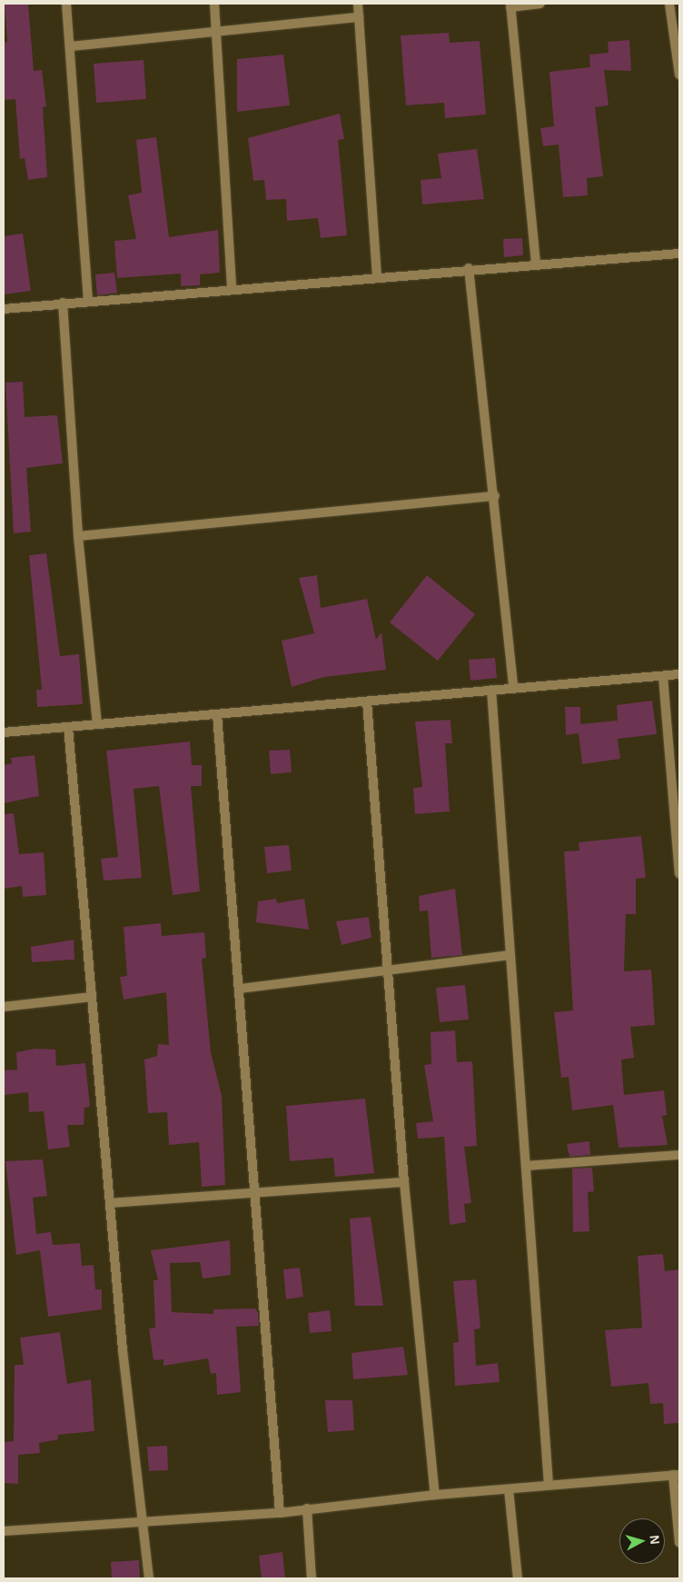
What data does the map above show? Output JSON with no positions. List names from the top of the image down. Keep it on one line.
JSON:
{"north":"right"}
